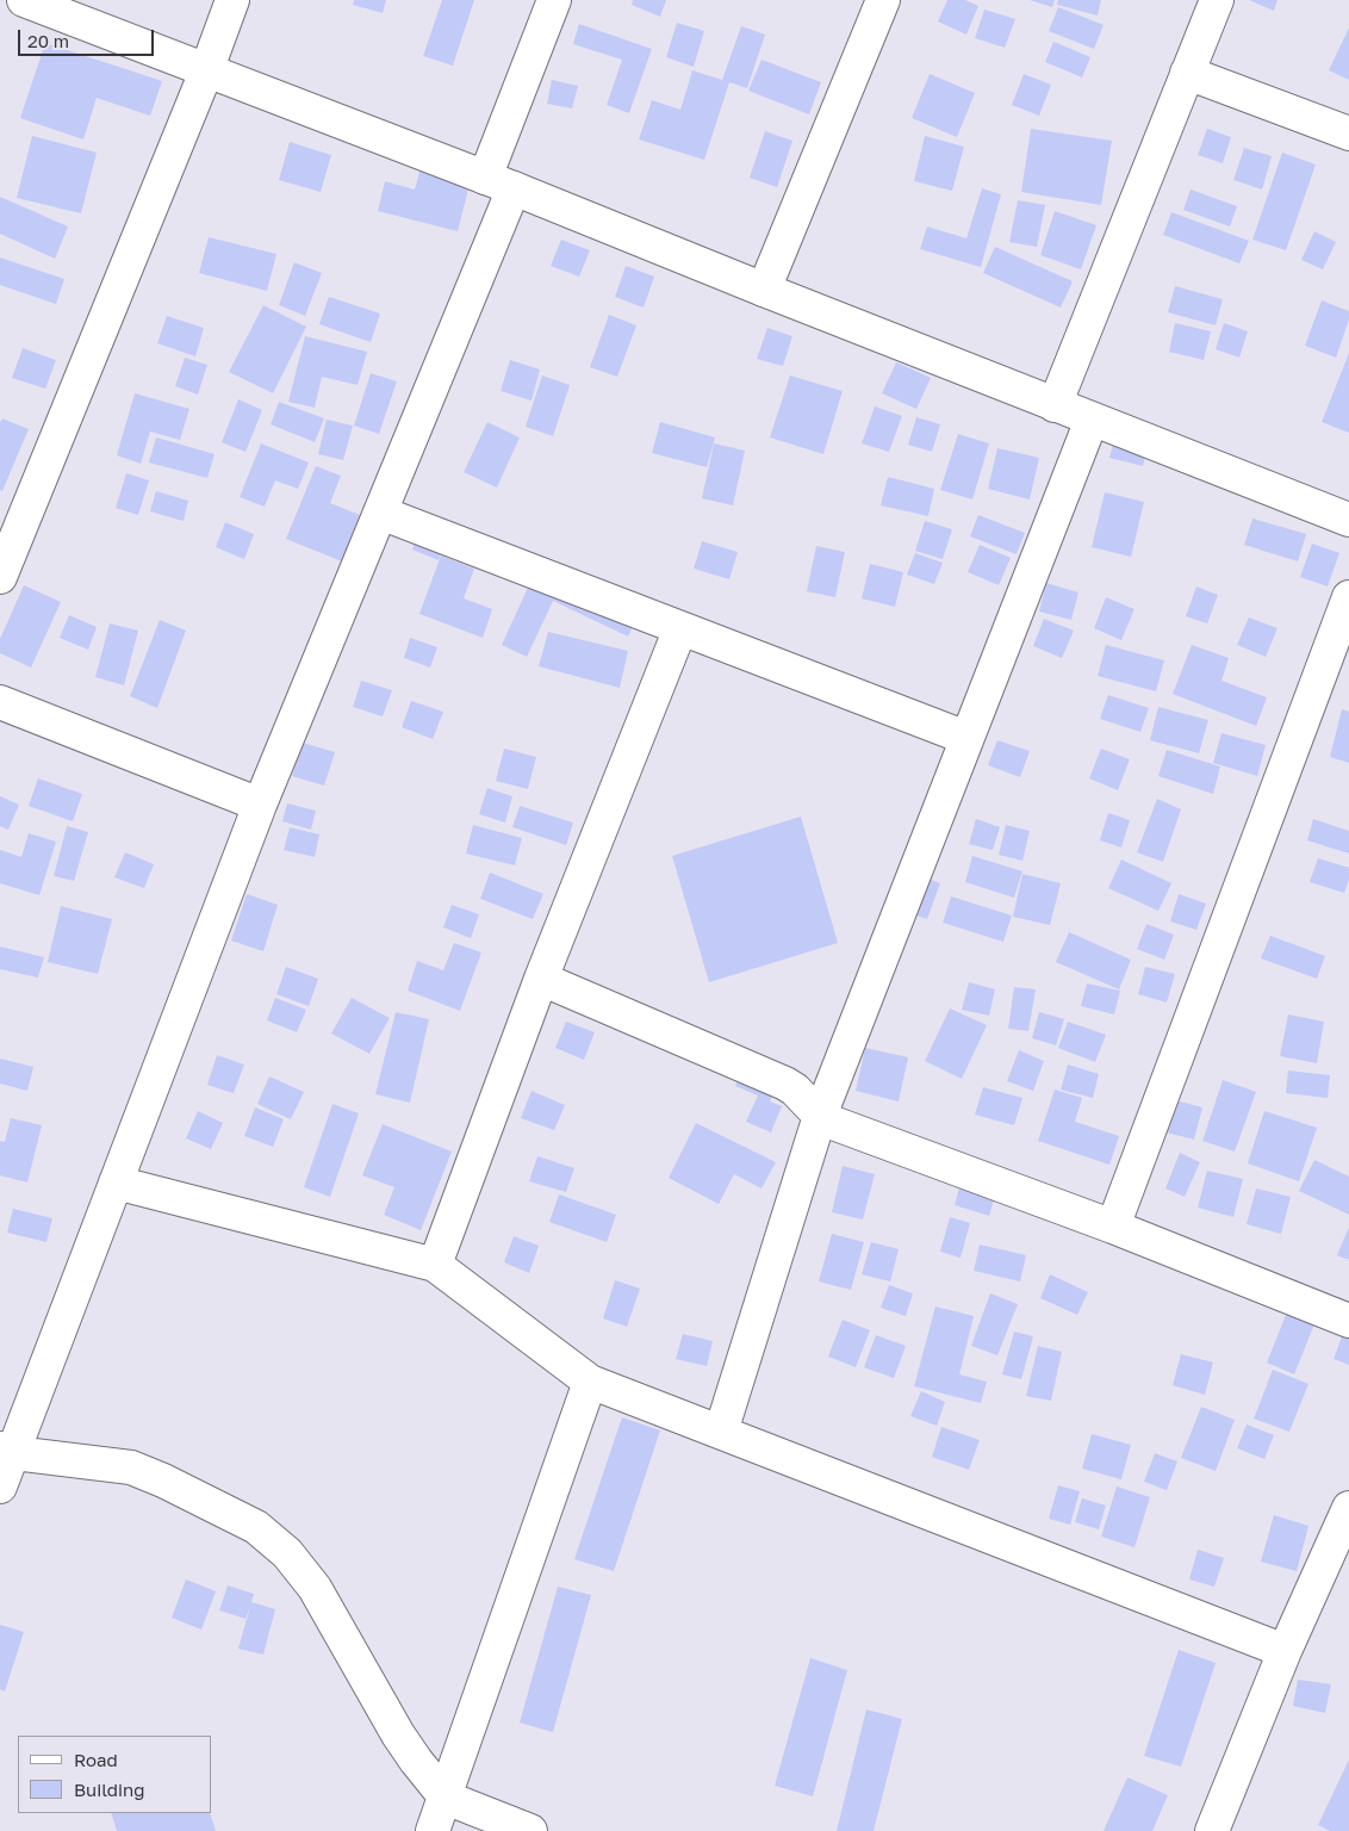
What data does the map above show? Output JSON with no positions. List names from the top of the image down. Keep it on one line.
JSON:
{"legend":["Road","Building"],"scale_bar":"20 m"}
